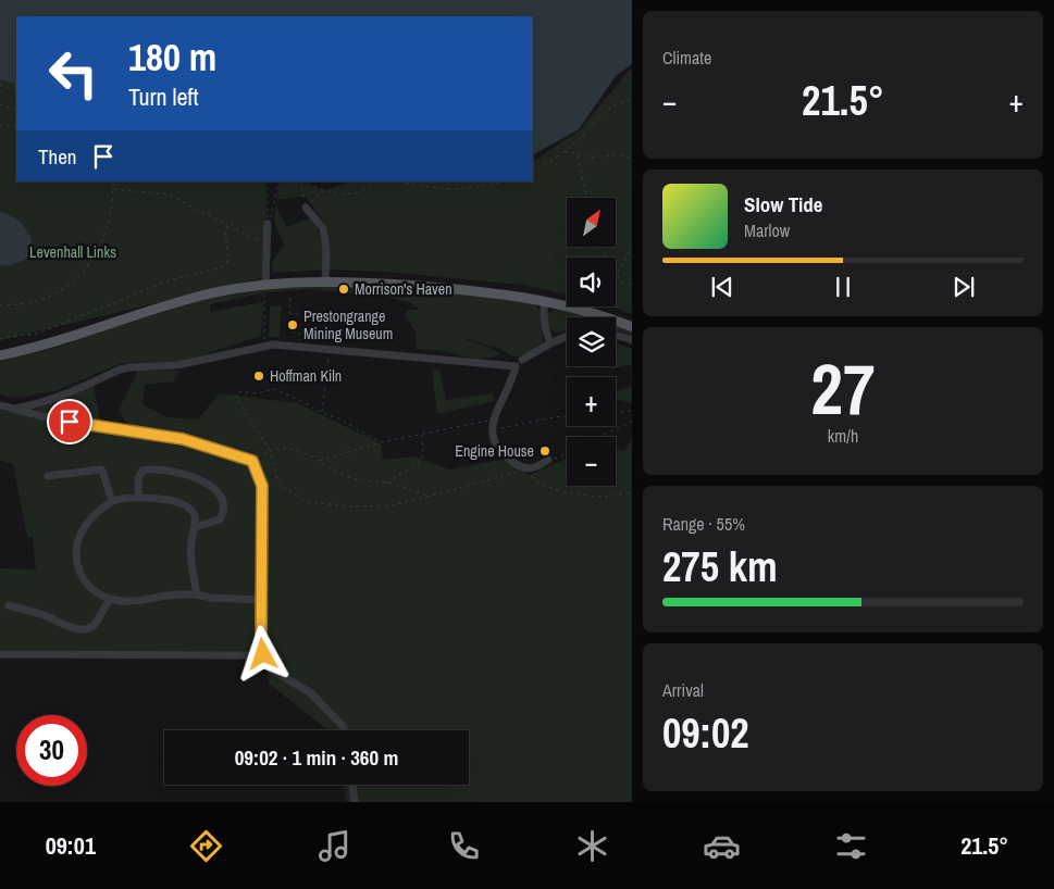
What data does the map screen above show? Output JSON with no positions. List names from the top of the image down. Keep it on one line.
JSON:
{"parks":["Levenhall Links"],"places":["Morrison's Haven","Prestongrange Mining Museum","Hoffman Kiln","Engine House"],"north":"top right","page":{"tile":["Climate",["27","km/h"],["Range · 55%","275 km"],["Arrival","09:02"]],"turn":["180 m","Turn left"],"heat":["−","21.5°","+"],"then":"Then","song":["Slow Tide","Marlow"],"map_buttons":["+","−"],"limit":"30","trip":"09:02 · 1 min · 360 m","tabs":["09:01","21.5°"]}}
